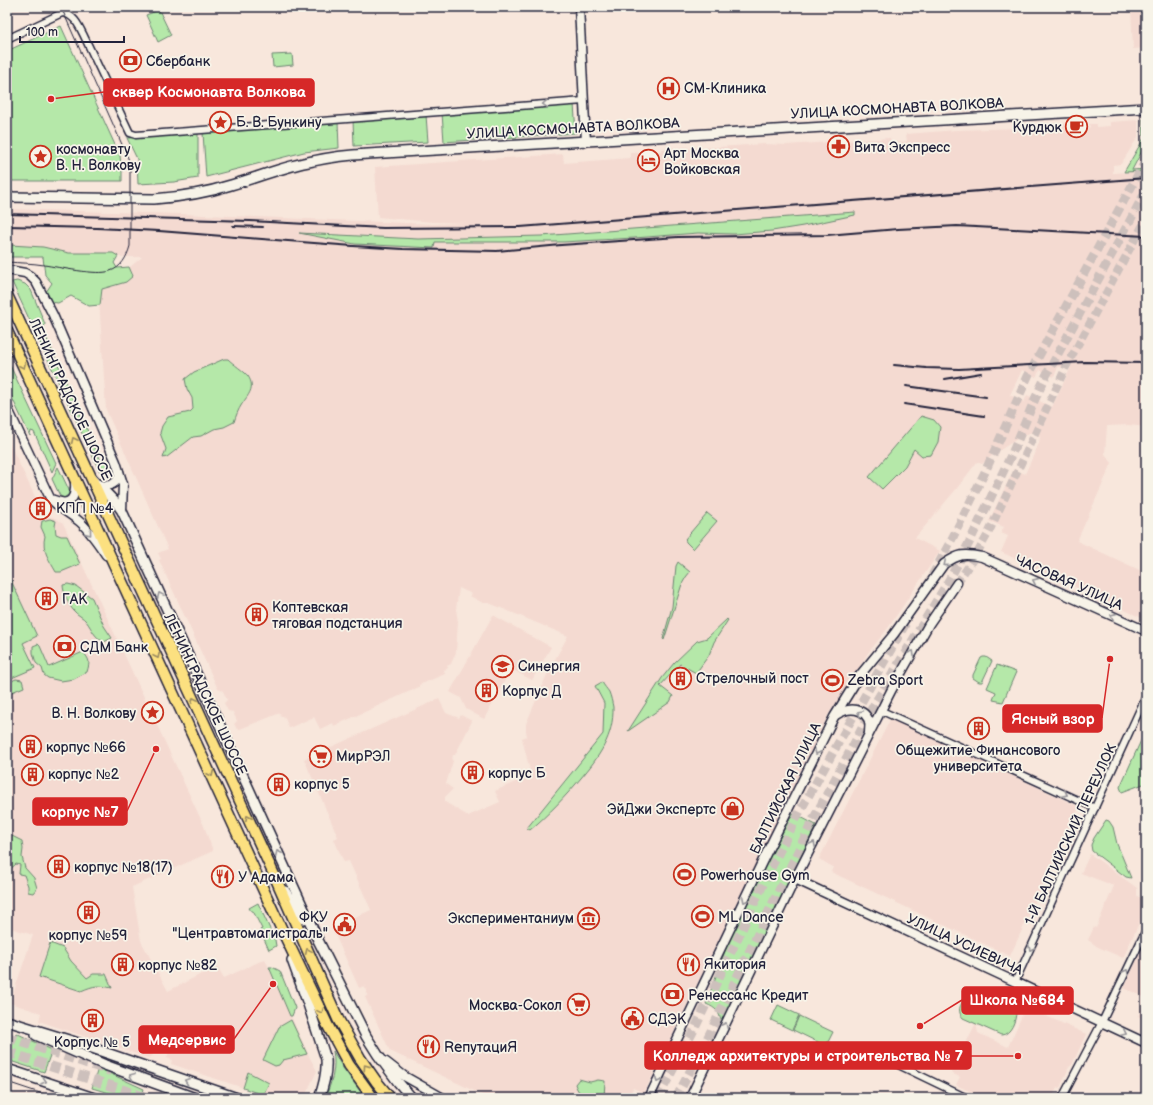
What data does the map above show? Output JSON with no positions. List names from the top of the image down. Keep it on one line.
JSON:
{"streets":{"main road":["УЛИЦА КОСМОНАВТА ВОЛКОВА","ЛЕНИНГРАДСКОЕ ШОССЕ"],"street":["ЧАСОВАЯ УЛИЦА","БАЛТИЙСКАЯ УЛИЦА","1-Й БАЛТИЙСКИЙ ПЕРЕУЛОК","УЛИЦА УСИЕВИЧА"]},"crossings":[["ЧАСОВАЯ УЛИЦА","БАЛТИЙСКАЯ УЛИЦА"],["1-Й БАЛТИЙСКИЙ ПЕРЕУЛОК","УЛИЦА УСИЕВИЧА"]],"one_way":["ЧАСОВАЯ УЛИЦА","1-Й БАЛТИЙСКИЙ ПЕРЕУЛОК"],"places":{"bank":["Сбербанк","СДМ Банк","Ренессанс Кредит"],"hospital":["СМ-Клиника"],"other":["сквер Космонавта Волкова","Ясный взор","корпус №7","Медсервис","Школа №684","Колледж архитектуры и строительства № 7"],"place":["Б. В. Бункину","космонавту В. Н. Волкову","В. Н. Волкову"],"cafe":["Курдюк"],"pharmacy":["Вита Экспресс"],"hotel":["Арт Москва Войковская"],"building":["КПП №4","ГАК","Коптевская тяговая подстанция","Стрелочный пост","Корпус Д","Общежитие Финансового университета","корпус №66","корпус Б","корпус №2","корпус 5","корпус №18(17)","корпус №59","корпус №82","Корпус № 5"],"school or university":["Синергия"],"sports":["Zebra Sport","Powerhouse Gym","ML Dance"],"supermarket":["МирРЭЛ","Москва-Сокол"],"shop":["ЭйДжи Экспертс"],"restaurant":["У Адама","Якитория","ReпутациЯ"],"museum":["Экспериментаниум"],"public building":["ФКУ \"Центравтомагистраль\"","СДЭК"]},"scale_bar":"100 m"}
